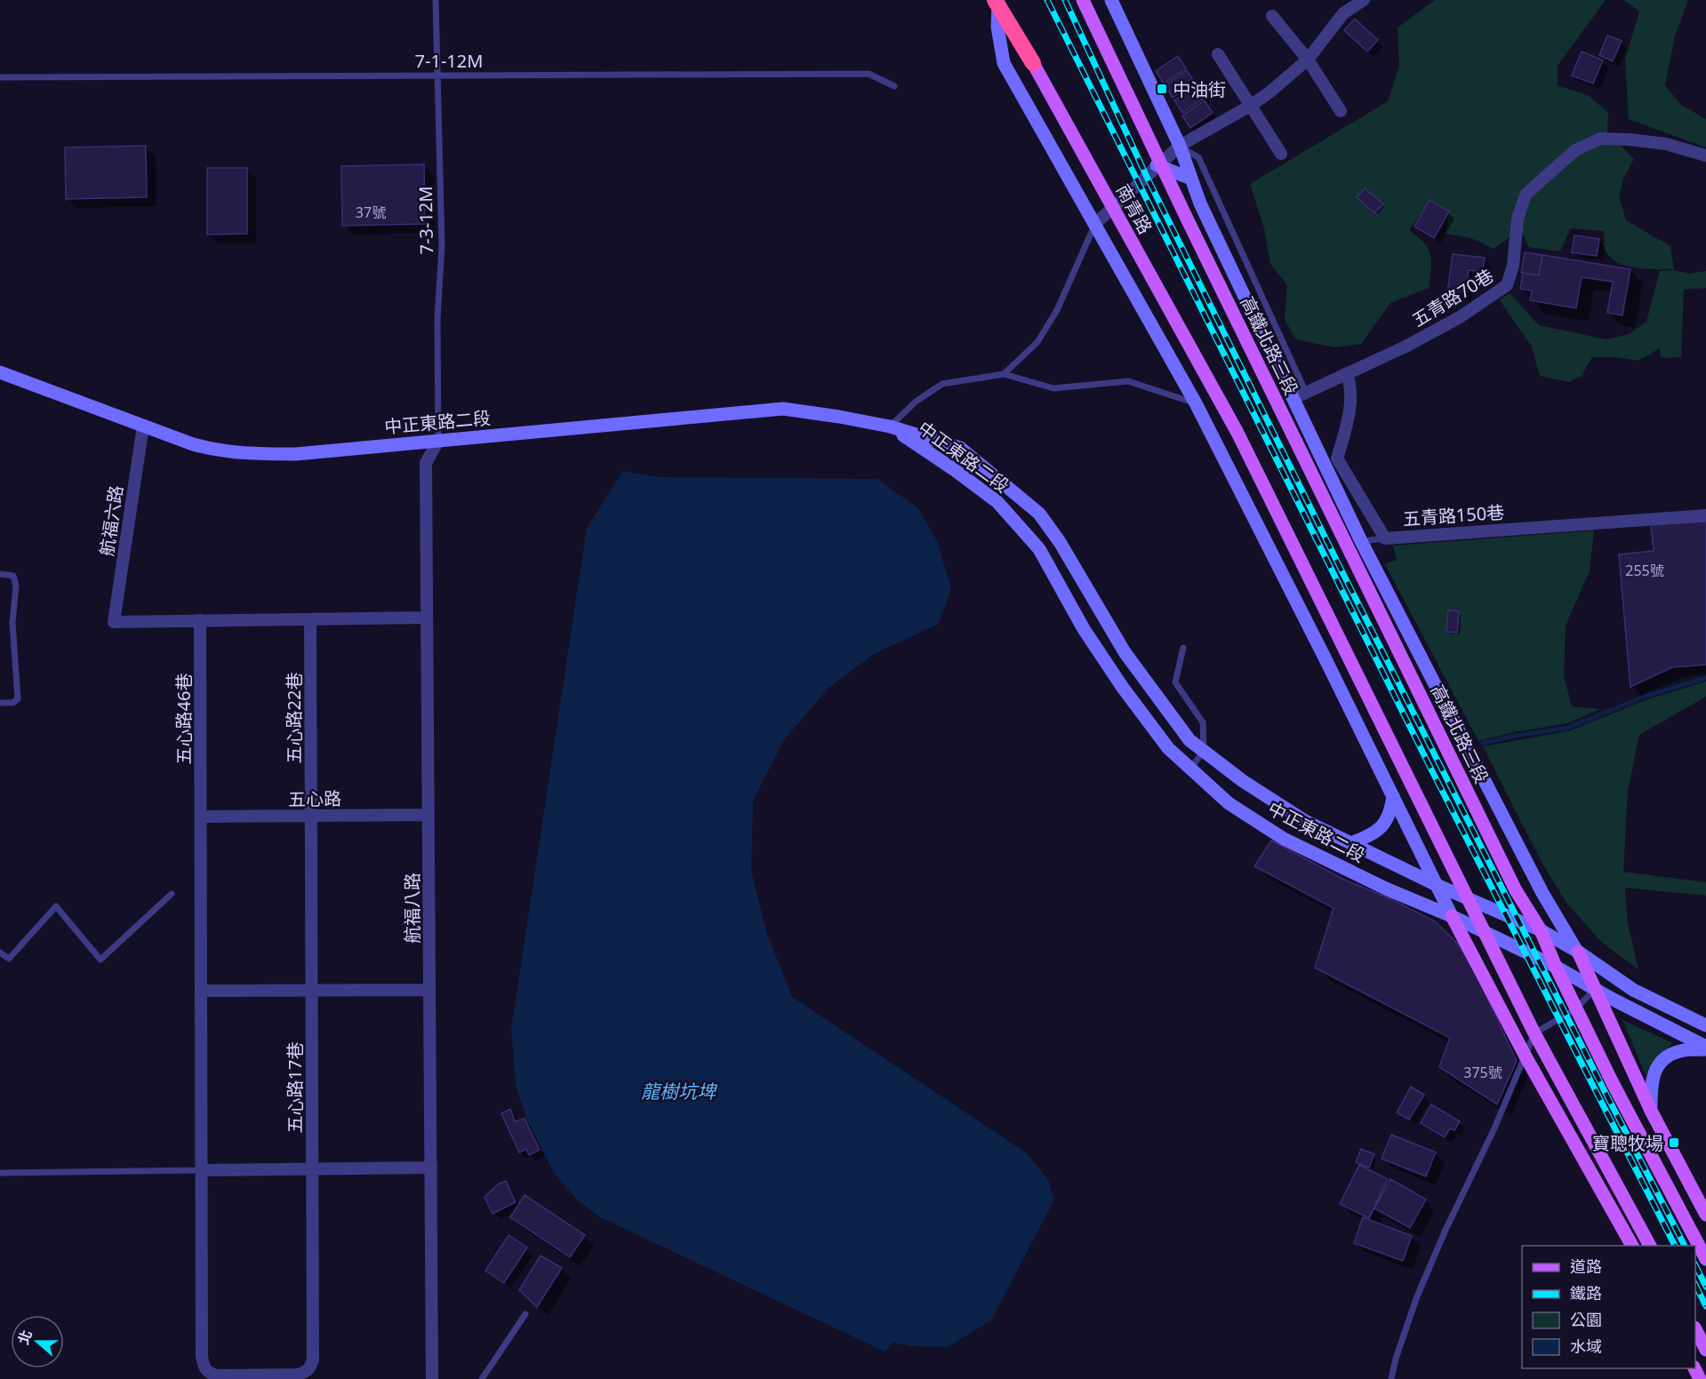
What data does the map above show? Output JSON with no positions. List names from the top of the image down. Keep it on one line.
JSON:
{"streets":{"main road":["南青路","高鐵北路三段","中正東路二段"],"street":["五青路70巷","五青路150巷","航福六路","五心路22巷","五心路46巷","五心路","航福八路","五心路17巷"],"lane":["7-1-12M","7-3-12M"]},"crossings":[["7-1-12M","7-3-12M"],["南青路","中正東路二段"],["7-3-12M","中正東路二段"],["7-3-12M","航福八路"],["五青路70巷","高鐵北路三段"],["五青路70巷","五青路150巷"],["高鐵北路三段","中正東路二段"],["中正東路二段","航福六路"],["中正東路二段","航福八路"],["航福六路","五心路46巷"],["五心路22巷","五心路"],["五心路22巷","五心路17巷"],["五心路46巷","五心路"],["五心路46巷","五心路17巷"],["五心路","航福八路"],["五心路","五心路17巷"]],"water":["龍樹坑埤"],"places":{"transit":["中油街","寶聰牧場"]},"house_numbers":["37號","255號","375號"],"legend":["道路","鐵路","公園","水域"],"north":"left"}
